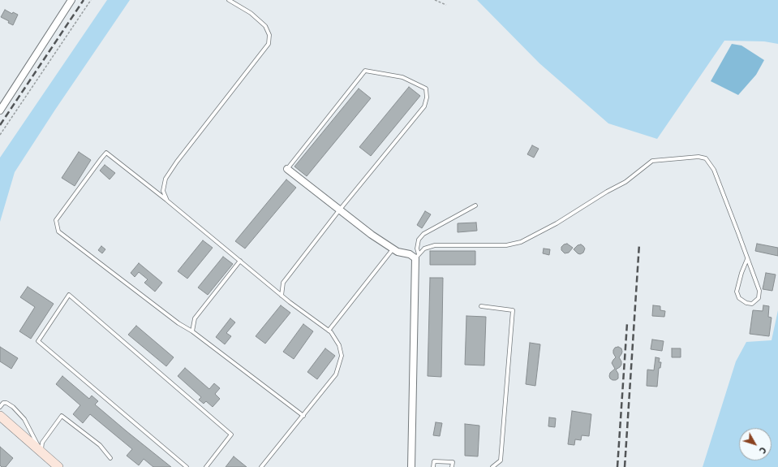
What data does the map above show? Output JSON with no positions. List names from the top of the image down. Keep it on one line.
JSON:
{"north":"bottom right"}
